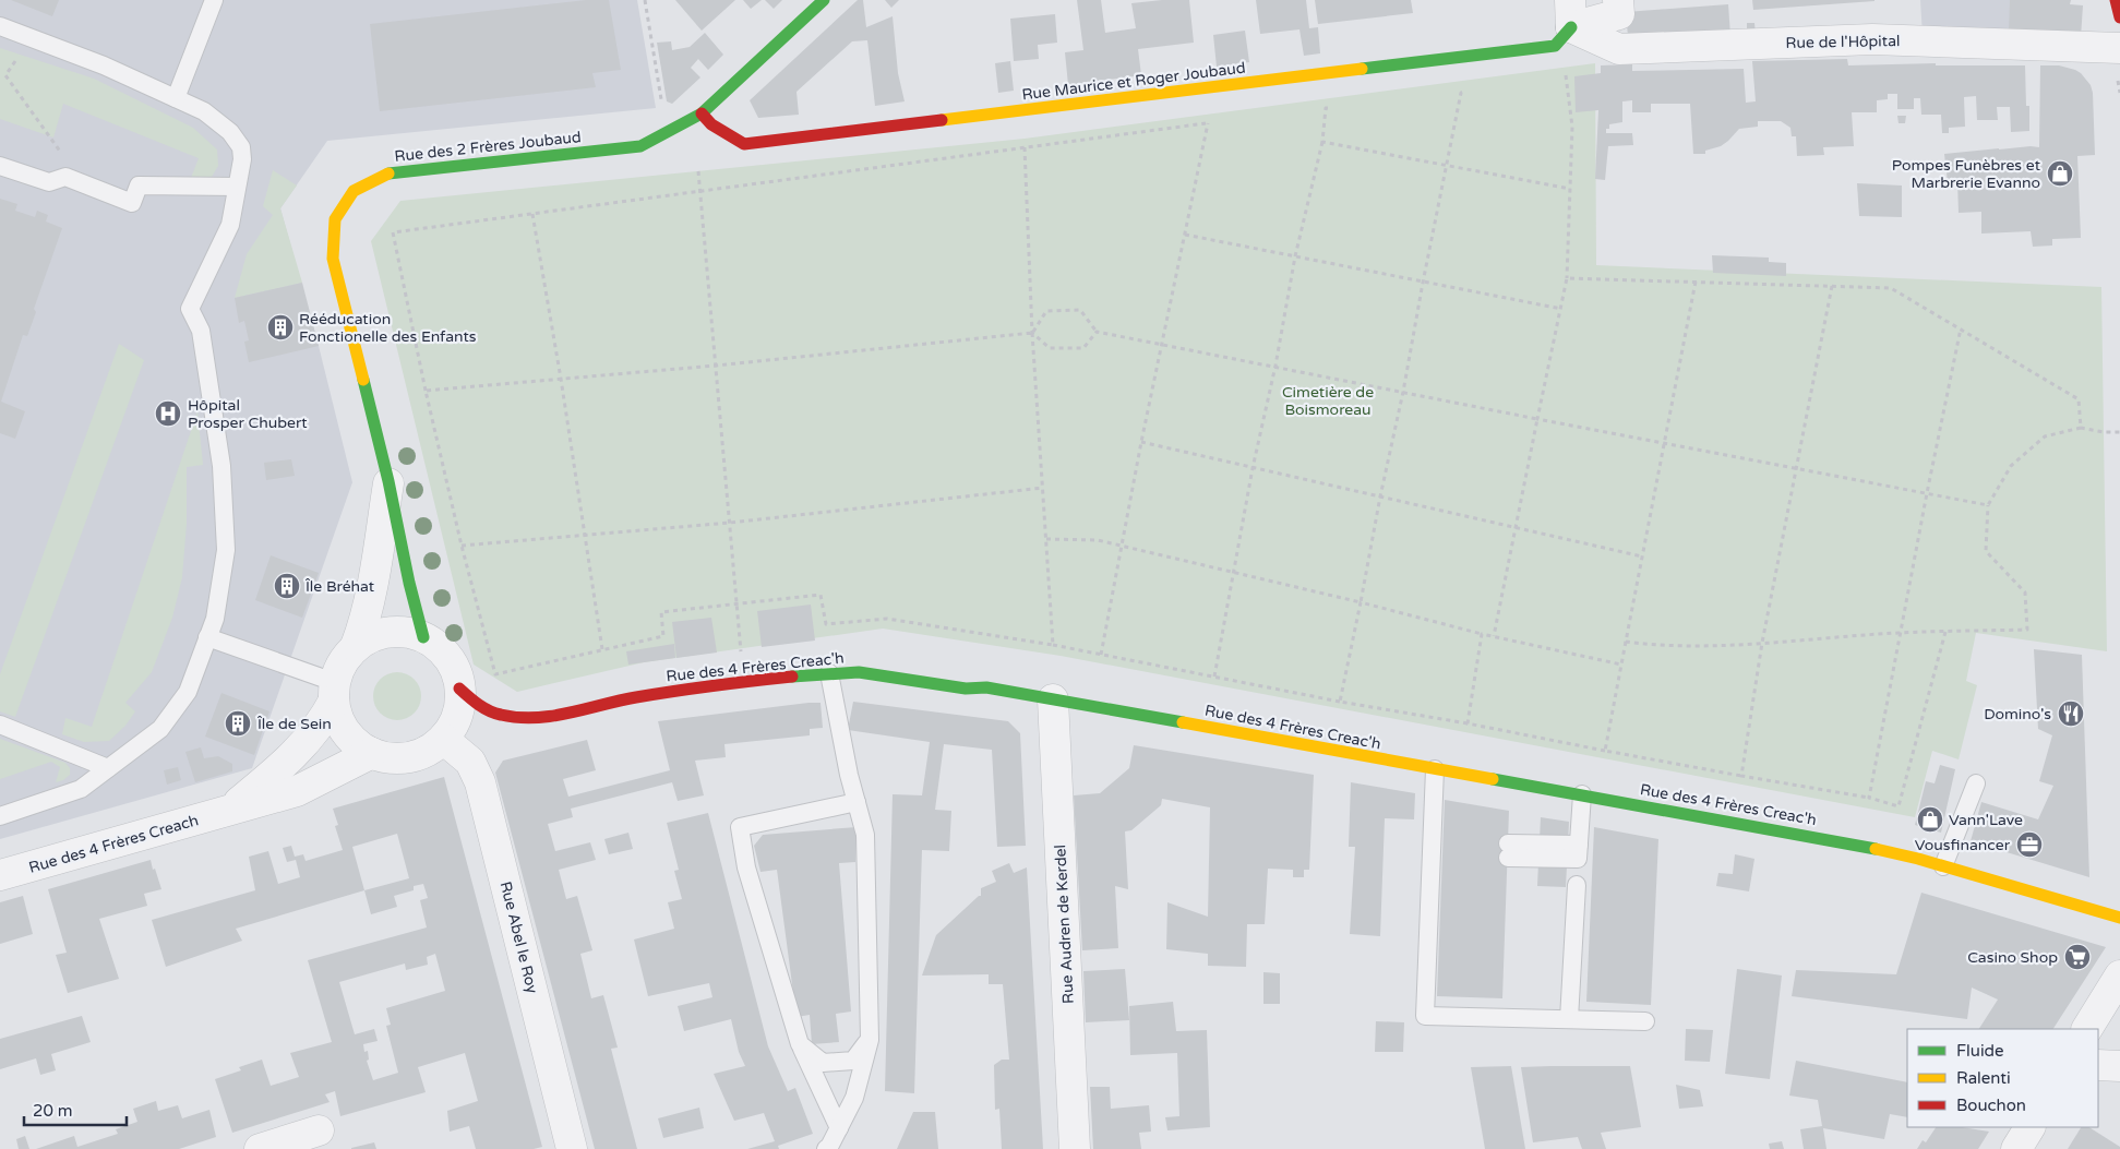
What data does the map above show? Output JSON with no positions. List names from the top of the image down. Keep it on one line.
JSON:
{"streets":{"street":["Rue de l'Hôpital","Rue Maurice et Roger Joubaud","Rue des 2 Frères Joubaud","Rue des 4 Frères Creac'h","Rue des 4 Frères Creach","Rue Audren de Kerdel","Rue Abel le Roy"]},"crossings":[["Rue de l'Hôpital","Rue Maurice et Roger Joubaud"],["Rue Maurice et Roger Joubaud","Rue des 2 Frères Joubaud"],["Rue des 2 Frères Joubaud","Rue des 4 Frères Creac'h"],["Rue des 2 Frères Joubaud","Rue des 4 Frères Creach"],["Rue des 2 Frères Joubaud","Rue Abel le Roy"],["Rue des 4 Frères Creac'h","Rue des 4 Frères Creach"],["Rue des 4 Frères Creac'h","Rue Audren de Kerdel"],["Rue des 4 Frères Creac'h","Rue Abel le Roy"],["Rue des 4 Frères Creach","Rue Abel le Roy"]],"parks":["Cimetière de Boismoreau"],"places":{"shop":["Pompes Funèbres et Marbrerie Evanno","Vann'Lave"],"building":["Rééducation Fonctionelle des Enfants","Île Bréhat","Île de Sein"],"hospital":["Hôpital Prosper Chubert"],"restaurant":["Domino's"],"office":["Vousfinancer"],"supermarket":["Casino Shop"]},"legend":["Fluide","Ralenti","Bouchon"],"scale_bar":"20 m"}
